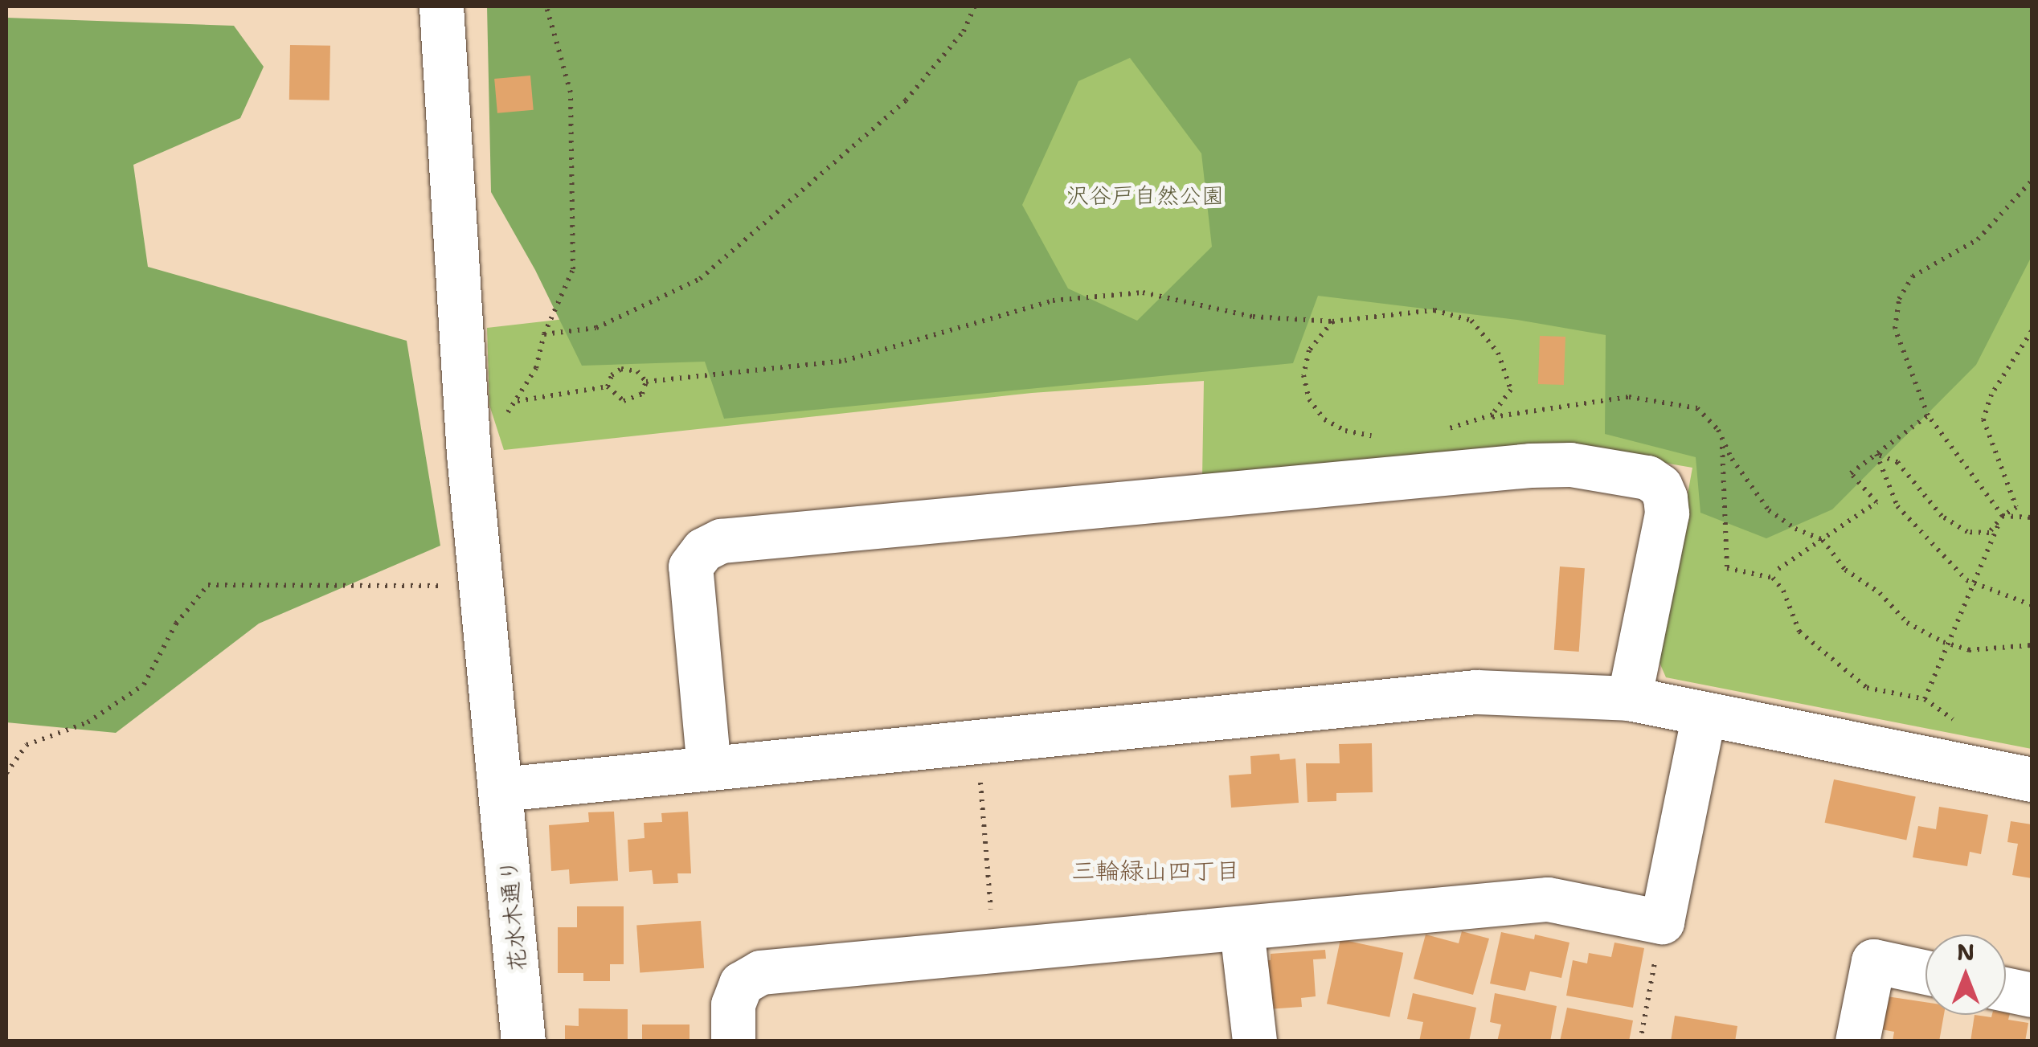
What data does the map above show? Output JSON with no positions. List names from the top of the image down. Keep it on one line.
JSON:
{"streets":{"street":["花水木通り"]},"districts":["三輪緑山四丁目"],"parks":["沢谷戸自然公園"],"north":"top"}
